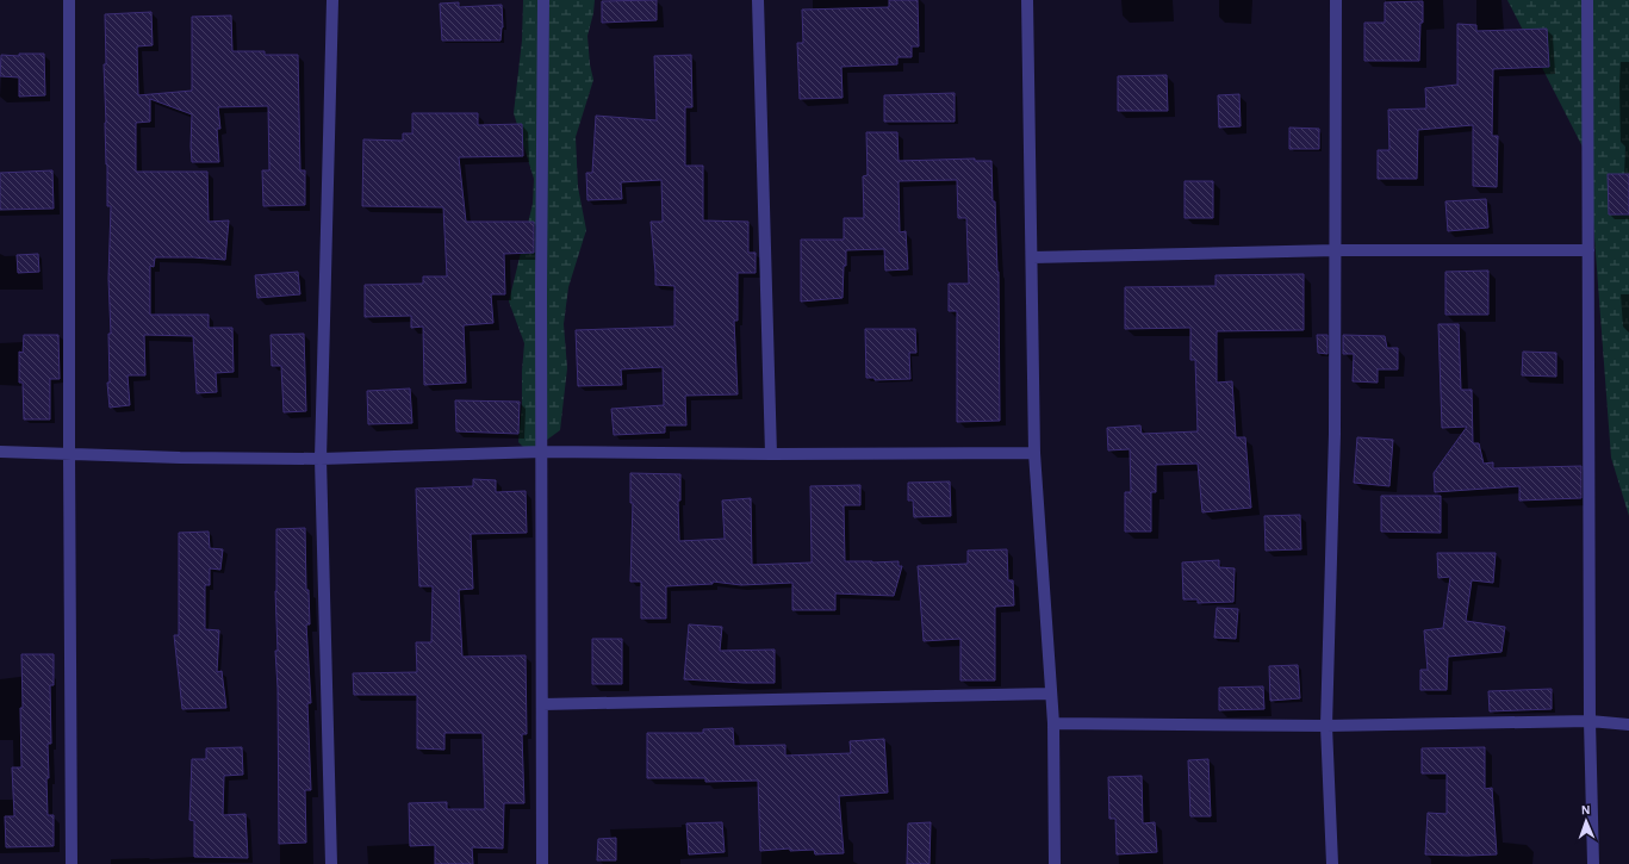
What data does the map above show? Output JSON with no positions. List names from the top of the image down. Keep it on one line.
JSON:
{"north":"top"}
